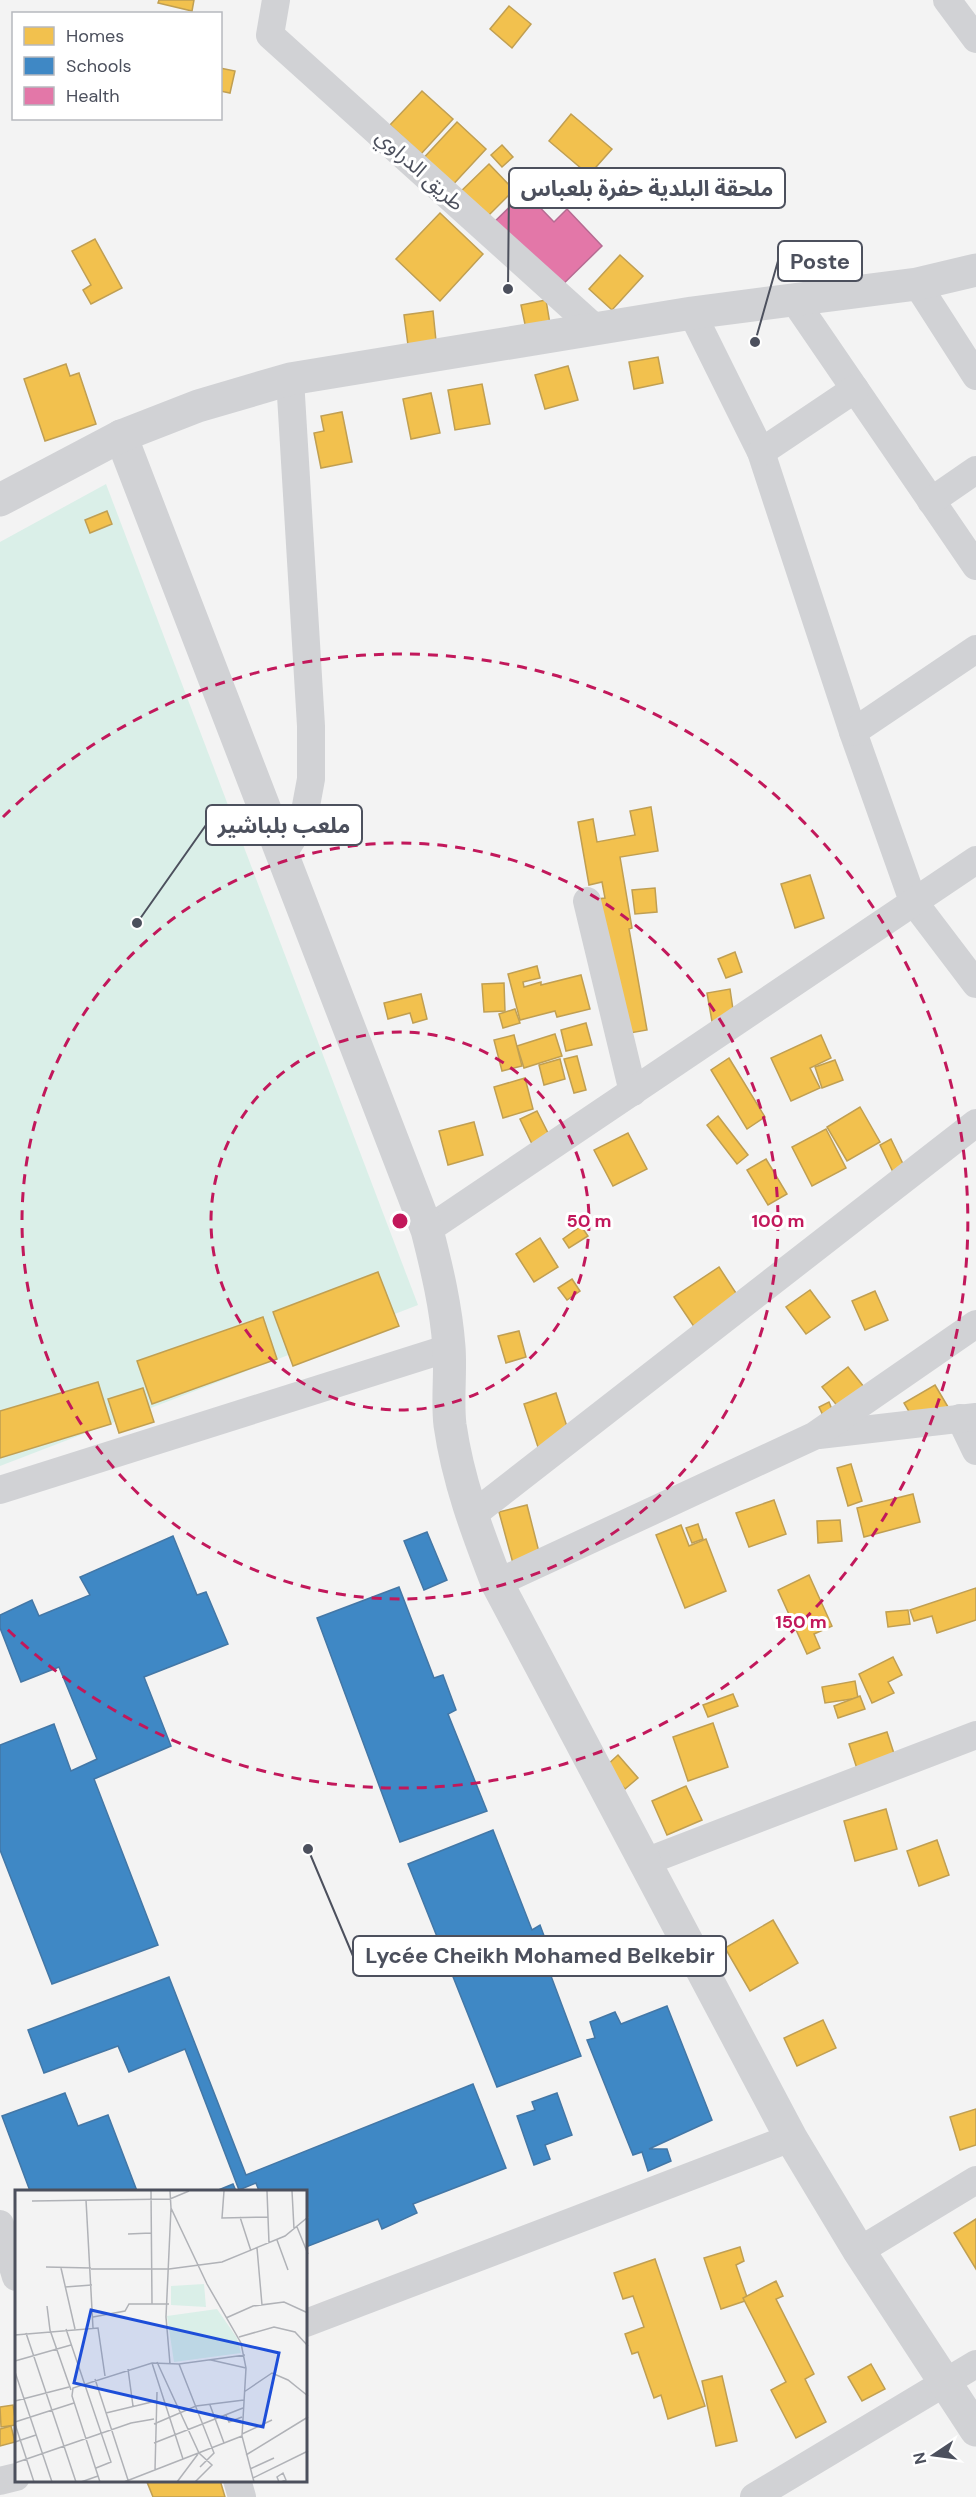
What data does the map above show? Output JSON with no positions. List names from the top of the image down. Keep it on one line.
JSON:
{"streets":{"street":["طريق الدراوي"]},"places":["ملحقة البلدية حفرة بلعباس","Poste","ملعب بلباشير","Lycée Cheikh Mohamed Belkebir"],"legend":["Homes","Schools","Health"],"north":"left","rings":["50 m","100 m","150 m"]}
